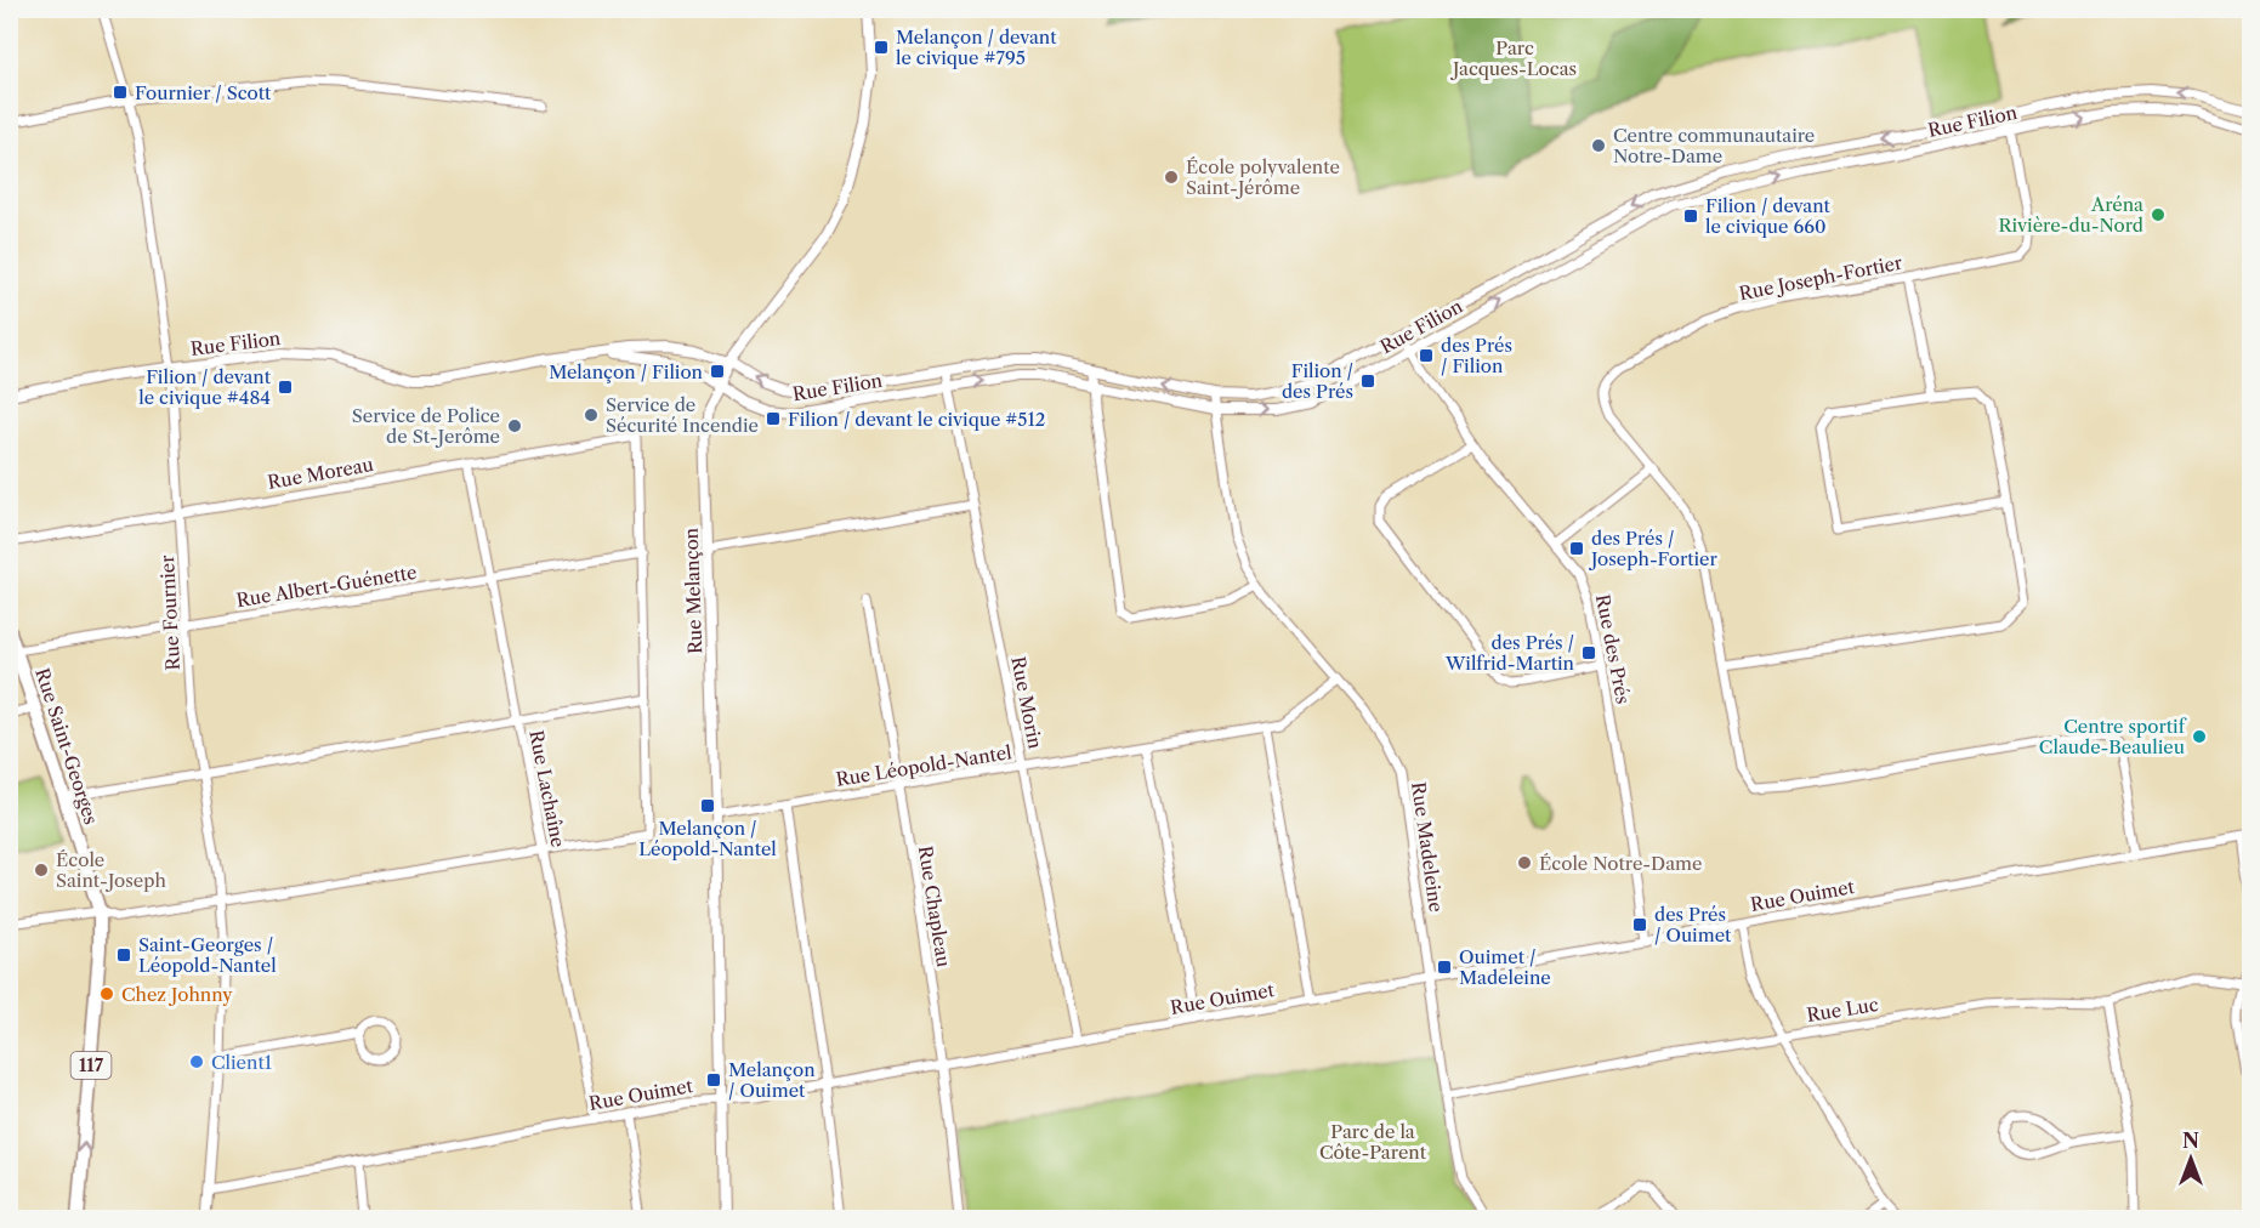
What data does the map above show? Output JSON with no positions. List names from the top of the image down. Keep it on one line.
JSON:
{"streets":{"main road":["Rue Saint-Georges","117"],"street":["Rue Filion","Rue Joseph-Fortier","Rue Moreau","Rue Albert-Guénette","Rue Melançon","Rue Fournier","Rue des Prés","Rue Morin","Rue Léopold-Nantel","Rue Lachaîne","Rue Madeleine","Rue Ouimet","Rue Chapleau","Rue Luc"]},"crossings":[["Rue Filion","Rue Joseph-Fortier"],["Rue Filion","Rue Melançon"],["Rue Filion","Rue Fournier"],["Rue Filion","Rue des Prés"],["Rue Filion","Rue Morin"],["Rue Filion","Rue Madeleine"],["Rue Joseph-Fortier","Rue Ouimet"],["Rue Moreau","Rue Albert-Guénette"],["Rue Moreau","Rue Fournier"],["Rue Moreau","Rue Lachaîne"],["Rue Albert-Guénette","Rue Fournier"],["Rue Albert-Guénette","Rue Saint-Georges"],["Rue Albert-Guénette","Rue Lachaîne"],["Rue Melançon","Rue Léopold-Nantel"],["Rue Melançon","Rue Ouimet"],["Rue Fournier","Rue Ouimet"],["Rue des Prés","Rue Ouimet"],["Rue Morin","Rue Léopold-Nantel"],["Rue Morin","Rue Ouimet"],["Rue Léopold-Nantel","Rue Madeleine"],["Rue Léopold-Nantel","Rue Chapleau"],["Rue Lachaîne","Rue Ouimet"],["Rue Madeleine","Rue Ouimet"],["Rue Madeleine","Rue Luc"],["Rue Ouimet","Rue Chapleau"]],"one_way":["Rue Saint-Georges"],"parks":["Parc Jacques-Locas","Parc de la Côte-Parent"],"places":{"transit":["Melançon / devant le civique #795","Fournier / Scott","Filion / devant le civique 660","des Prés / Filion","Melançon / Filion","Filion / des Prés","Filion / devant le civique #484","Filion / devant le civique #512","des Prés / Joseph-Fortier","des Prés / Wilfrid-Martin","Melançon / Léopold-Nantel","des Prés / Ouimet","Saint-Georges / Léopold-Nantel","Ouimet / Madeleine","Melançon / Ouimet"],"other":["Centre communautaire Notre-Dame","École polyvalente Saint-Jérôme","Aréna Rivière-du-Nord","Service de Sécurité Incendie","Service de Police de St-Jerôme","Centre sportif Claude-Beaulieu","École Notre-Dame","École Saint-Joseph","Chez Johnny","Client1"]},"north":"top"}
